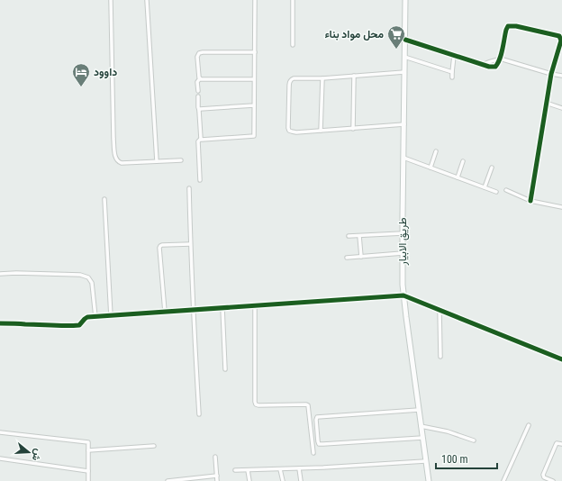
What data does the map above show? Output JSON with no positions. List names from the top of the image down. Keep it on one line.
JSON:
{"streets":{"main road":["طريق الابيار"]},"places":{"supermarket":["محل مواد بناء"],"hotel":["داوود"]},"scale_bar":"100 m","north":"right"}
